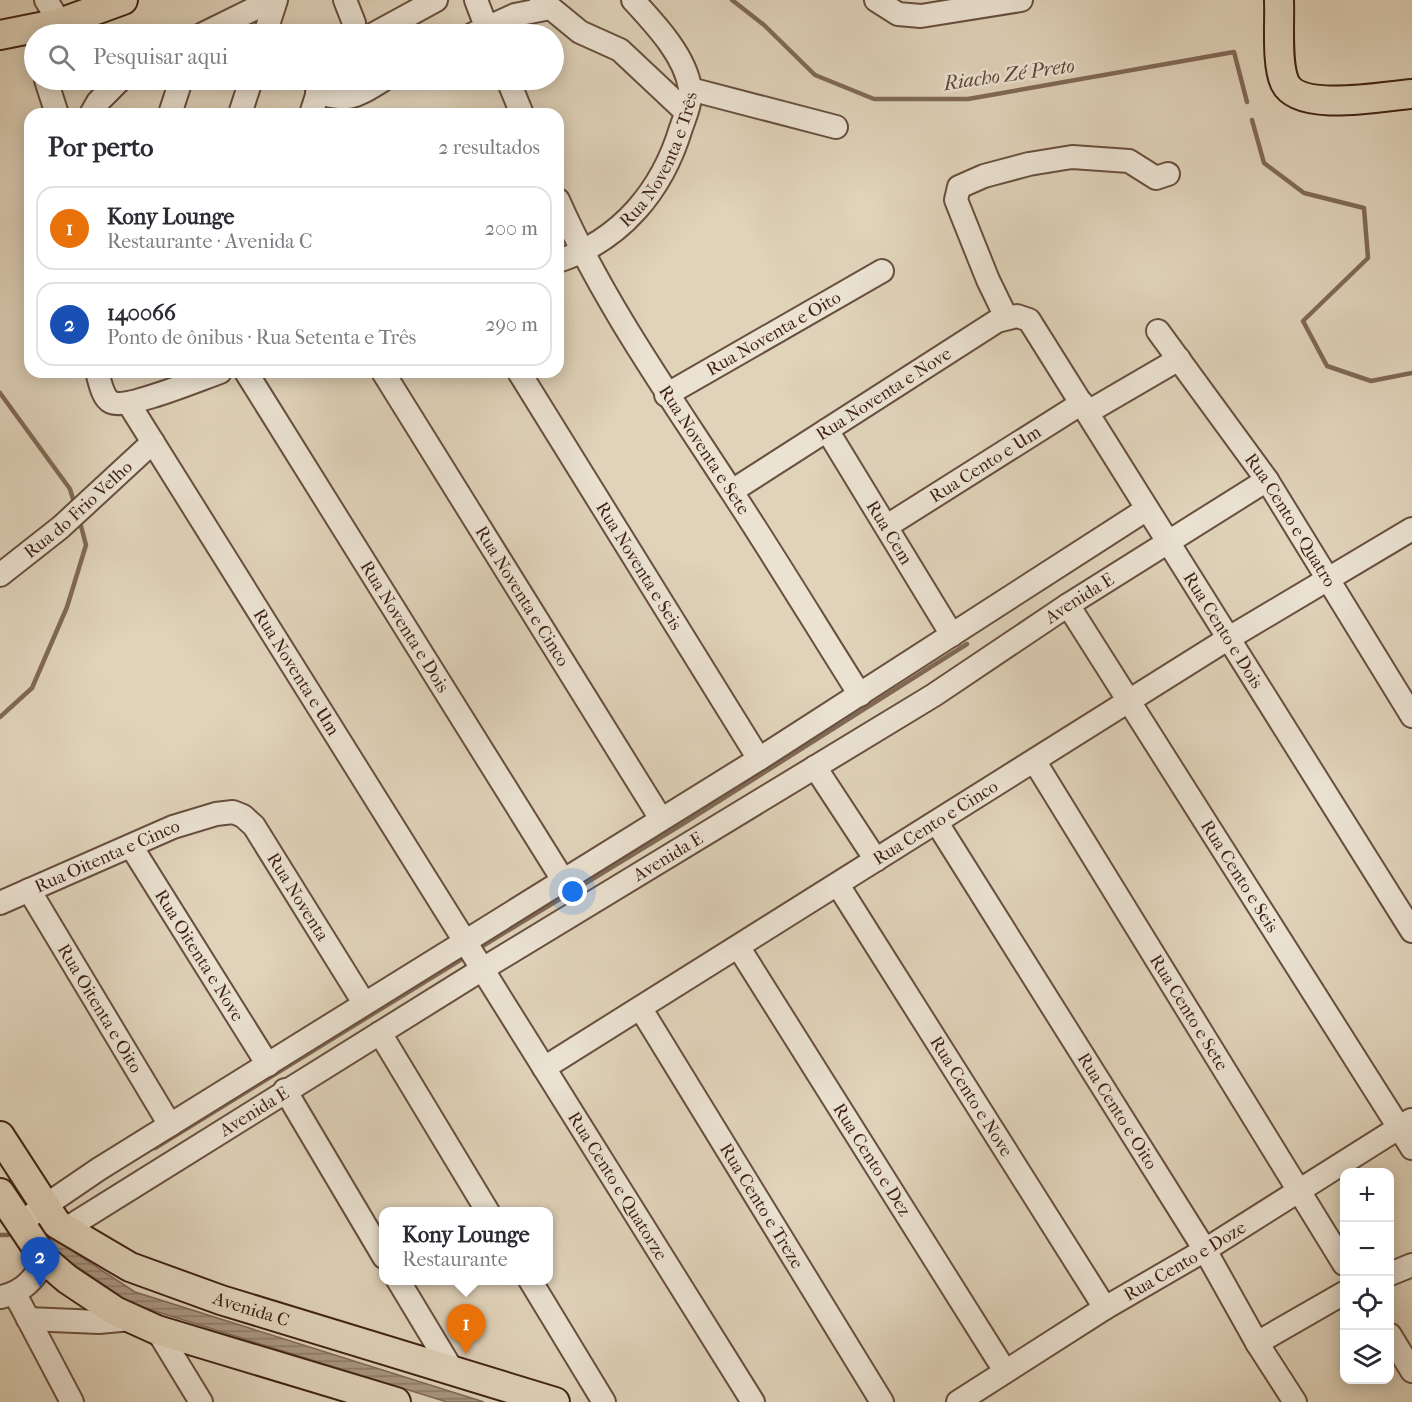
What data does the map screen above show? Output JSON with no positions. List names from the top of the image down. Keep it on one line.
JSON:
{"streets":{"main road":["Avenida C"],"street":["Rua Noventa e Três","Rua Noventa e Oito","Rua Noventa e Nove","Rua Noventa e Sete","Rua Cento e Um","Rua do Frio Velho","Rua Cento e Quatro","Rua Cem","Rua Noventa e Seis","Rua Noventa e Cinco","Avenida E","Rua Noventa e Dois","Rua Cento e Dois","Rua Noventa e Um","Rua Cento e Cinco","Rua Oitenta e Cinco","Rua Cento e Seis","Rua Noventa","Rua Oitenta e Nove","Rua Oitenta e Oito","Rua Cento e Sete","Rua Cento e Nove","Rua Cento e Oito","Rua Cento e Dez","Rua Cento e Quatorze","Rua Cento e Treze","Rua Cento e Doze"]},"crossings":[["Rua Noventa e Três","Rua Noventa e Sete"],["Rua Noventa e Oito","Rua Noventa e Sete"],["Rua Noventa e Nove","Rua Noventa e Sete"],["Rua Noventa e Nove","Rua Cem"],["Rua Noventa e Nove","Rua Cento e Dois"],["Rua Noventa e Sete","Avenida E"],["Rua Cento e Um","Rua Cento e Quatro"],["Rua Cento e Um","Rua Cem"],["Rua Cento e Um","Rua Cento e Dois"],["Rua do Frio Velho","Rua Noventa e Um"],["Rua Cento e Quatro","Avenida E"],["Rua Cento e Quatro","Rua Cento e Cinco"],["Rua Cem","Avenida E"],["Rua Noventa e Seis","Avenida E"],["Rua Noventa e Cinco","Avenida E"],["Avenida E","Rua Noventa e Dois"],["Avenida E","Rua Cento e Dois"],["Avenida E","Rua Noventa e Um"],["Avenida E","Rua Cento e Seis"],["Avenida E","Rua Noventa"],["Avenida E","Rua Oitenta e Nove"],["Avenida E","Rua Oitenta e Oito"],["Avenida E","Rua Cento e Quatorze"],["Avenida E","Avenida C"],["Rua Cento e Dois","Rua Cento e Cinco"],["Rua Noventa e Um","Rua Cento e Quatorze"],["Rua Cento e Cinco","Rua Cento e Seis"],["Rua Cento e Cinco","Rua Cento e Sete"],["Rua Cento e Cinco","Rua Cento e Nove"],["Rua Cento e Cinco","Rua Cento e Oito"],["Rua Cento e Cinco","Rua Cento e Dez"],["Rua Cento e Cinco","Rua Cento e Quatorze"],["Rua Cento e Cinco","Rua Cento e Treze"],["Rua Oitenta e Cinco","Rua Noventa"],["Rua Oitenta e Cinco","Rua Oitenta e Nove"],["Rua Oitenta e Cinco","Rua Oitenta e Oito"],["Rua Cento e Seis","Rua Cento e Doze"],["Rua Cento e Sete","Rua Cento e Doze"],["Rua Cento e Nove","Rua Cento e Doze"],["Rua Cento e Oito","Rua Cento e Doze"],["Rua Cento e Dez","Rua Cento e Doze"]],"water":["Riacho Zé Preto"],"page":{"search":"Pesquisar aqui","heading":["Por perto","2 resultados"],"list":[{"mark":"1","name":"Kony Lounge","note":"Restaurante · Avenida C","value":"200 m"},{"mark":"2","name":"140066","note":"Ponto de ônibus · Rua Setenta e Três","value":"290 m"}],"map_buttons":["+","−"],"popup":["Kony Lounge","Restaurante"],"pins":["2","1"]}}
